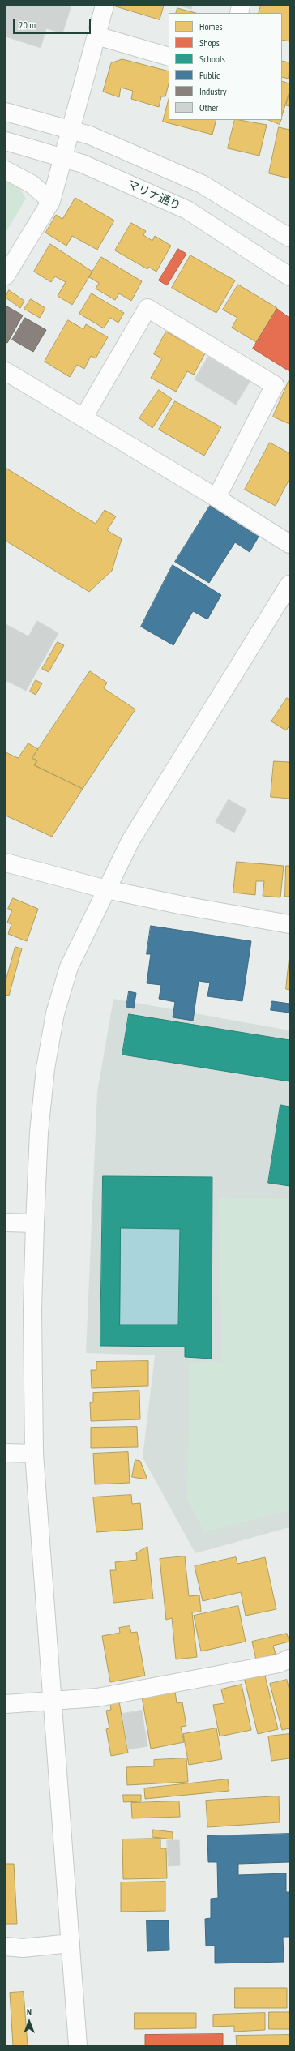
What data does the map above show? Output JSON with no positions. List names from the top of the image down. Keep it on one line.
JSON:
{"streets":{"street":["マリナ通り"]},"legend":["Homes","Shops","Schools","Public","Industry","Other"],"scale_bar":"20 m","north":"top"}
